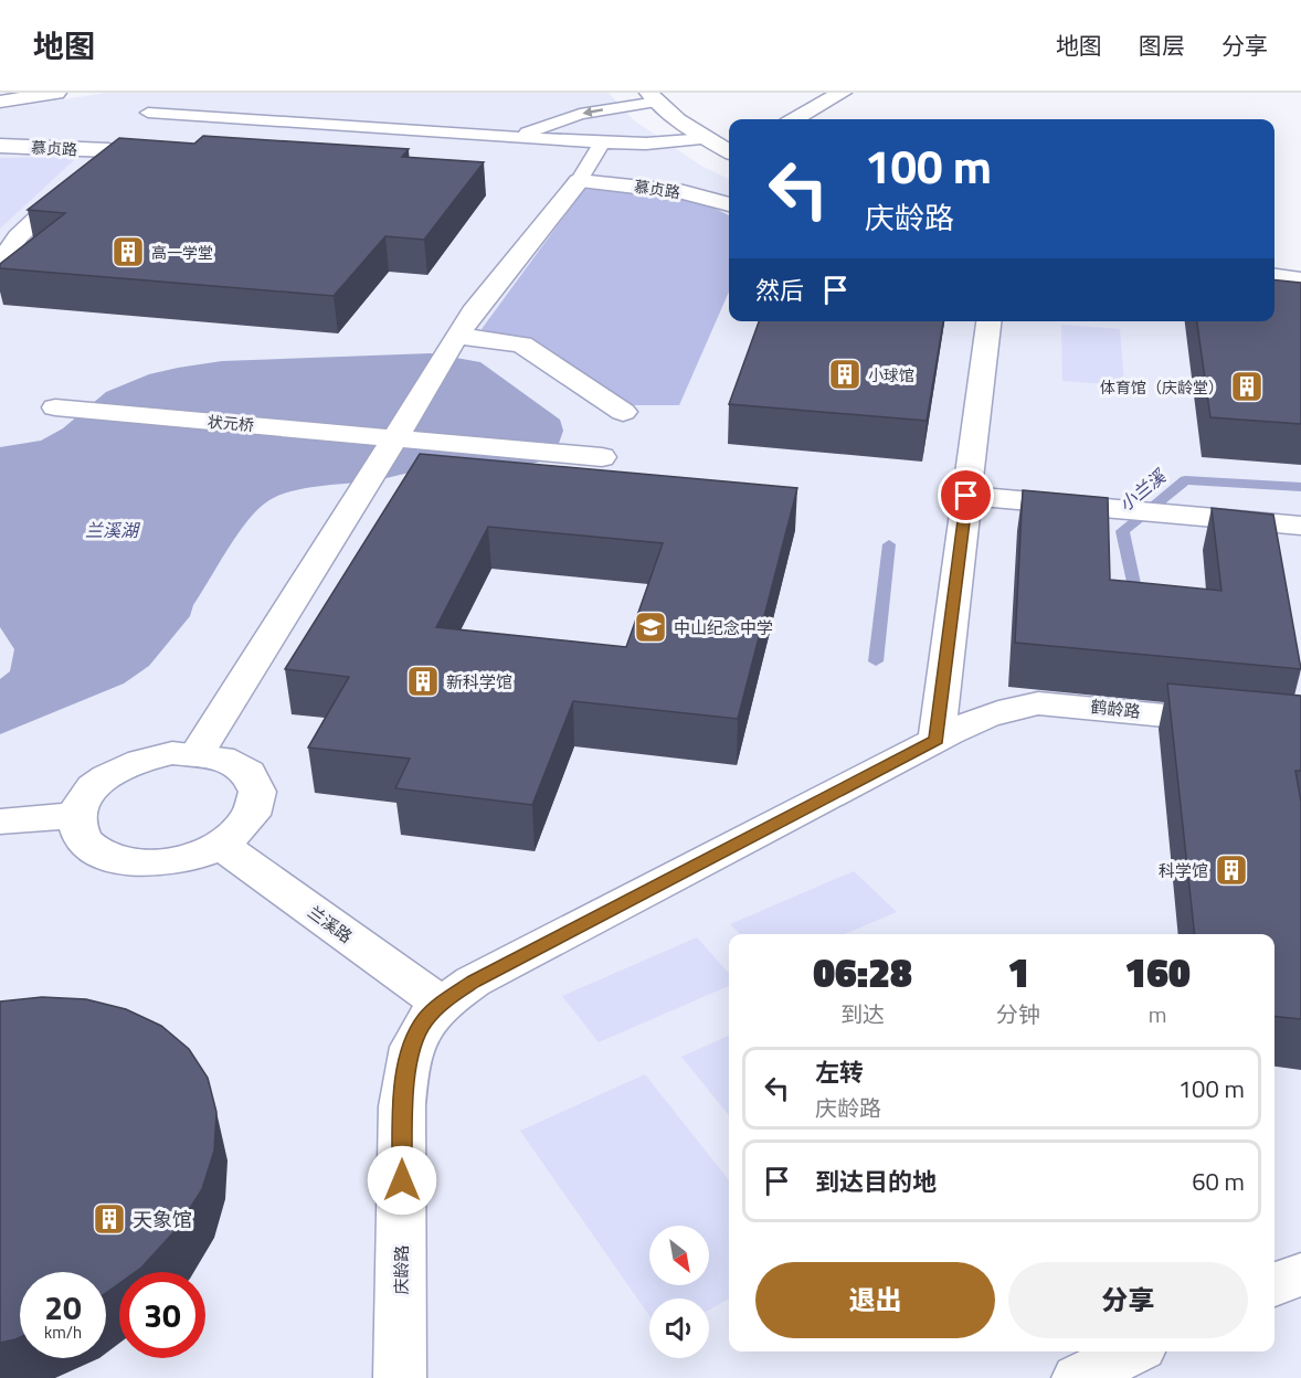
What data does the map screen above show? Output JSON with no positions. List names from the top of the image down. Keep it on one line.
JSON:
{"streets":{"street":["慕贞路","状元桥","鹤龄路","兰溪路","庆龄路"]},"crossings":[["鹤龄路","庆龄路"],["兰溪路","庆龄路"]],"water":["小兰溪","兰溪湖"],"places":{"building":["高一学堂","小球馆","体育馆（庆龄堂）","新科学馆","科学馆","天象馆"],"school or university":["中山纪念中学"]},"north":"bottom right","page":{"header":"地图","nav":["地图","图层","分享"],"turn":["100 m","庆龄路"],"then":"然后","eta":["06:28","到达","1","分钟","160","m"],"list":[{"name":"左转","note":"庆龄路","value":"100 m"},{"name":"到达目的地","value":"60 m"}],"buttons":["退出","分享"],"speed":"20 km/h","limit":"30"}}
